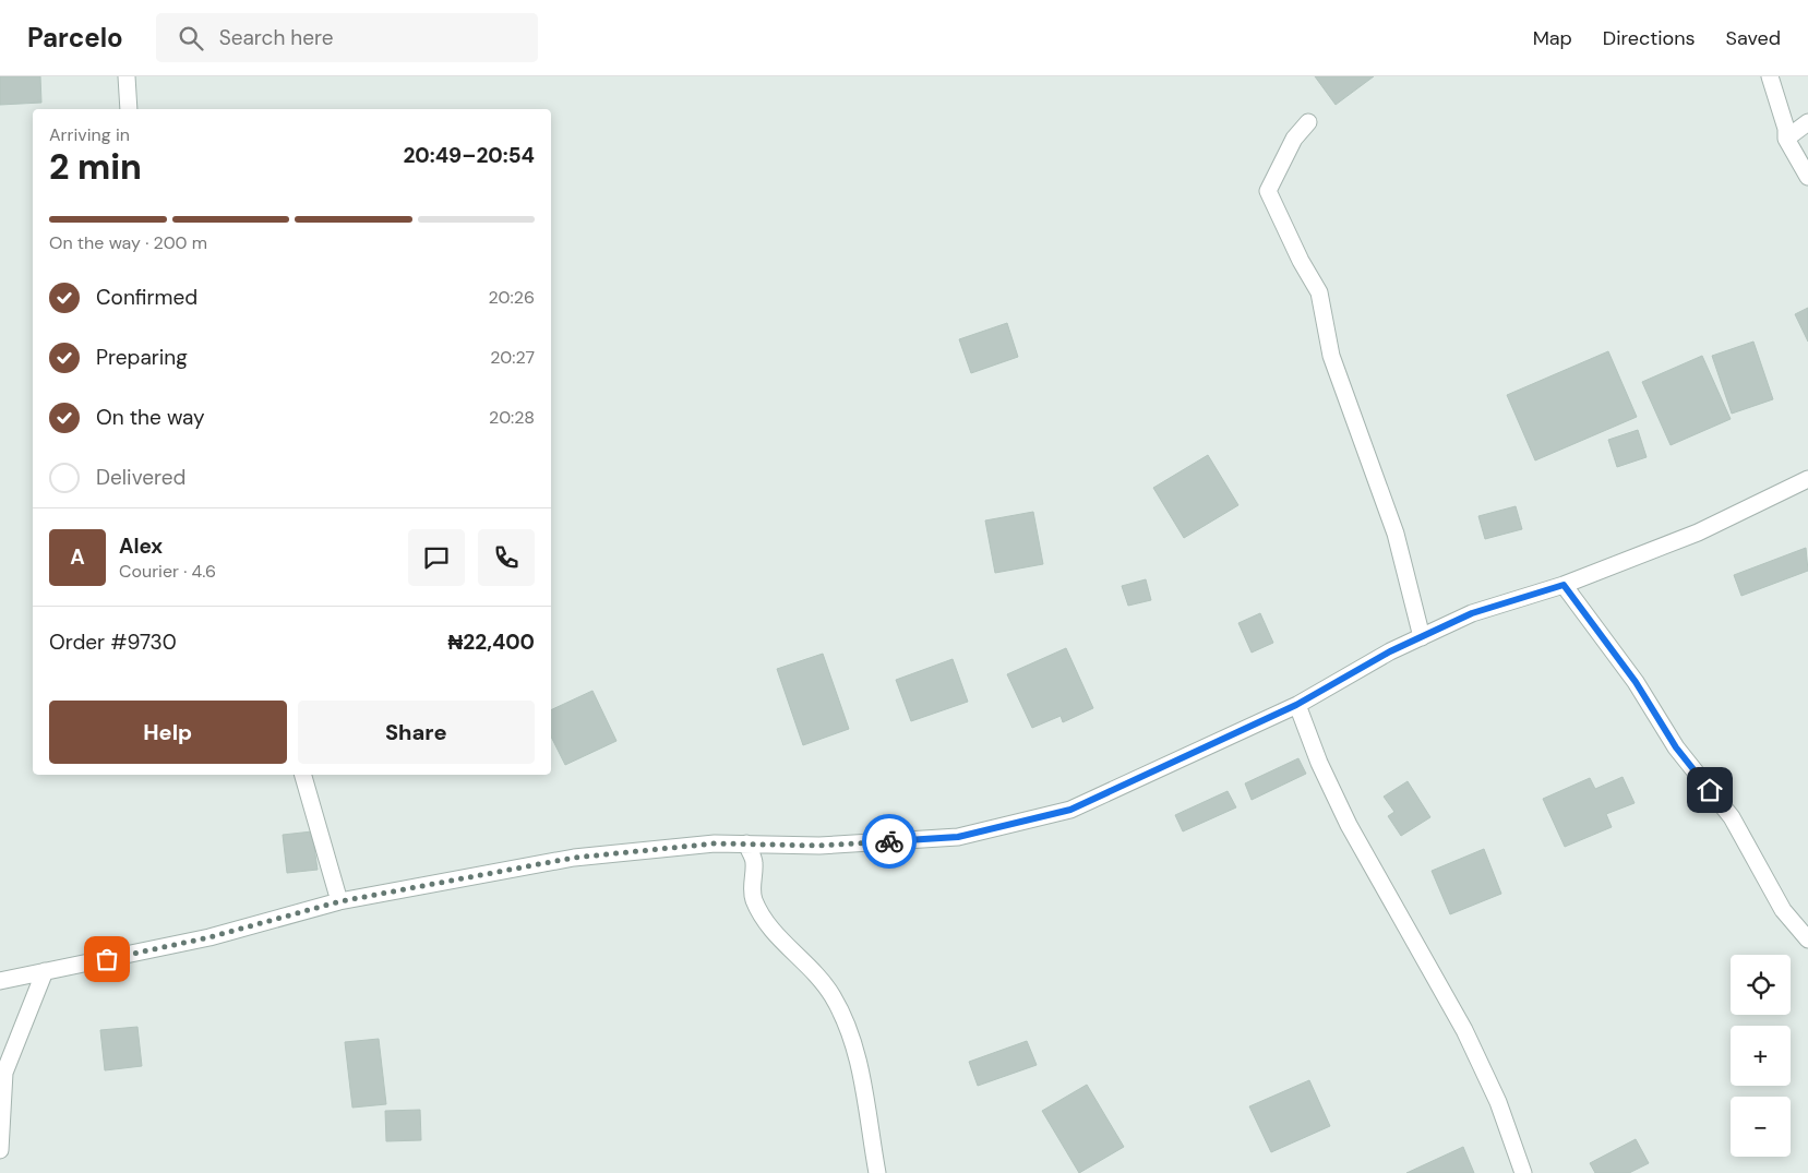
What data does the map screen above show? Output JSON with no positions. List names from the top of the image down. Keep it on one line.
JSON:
{"page":{"header":"Parcelo","search":"Search here","nav":["Map","Directions","Saved"],"heading":["2 min","Arriving in","20:49–20:54"],"panel":["Alex","Courier · 4.6","Order #9730","₦22,400"],"bar":"On the way · 200 m","list":[["Confirmed","20:26"],["Preparing","20:27"],["On the way","20:28"],"Delivered"],"round":"A","buttons":["Help","Share"],"map_buttons":["+","−"]}}
